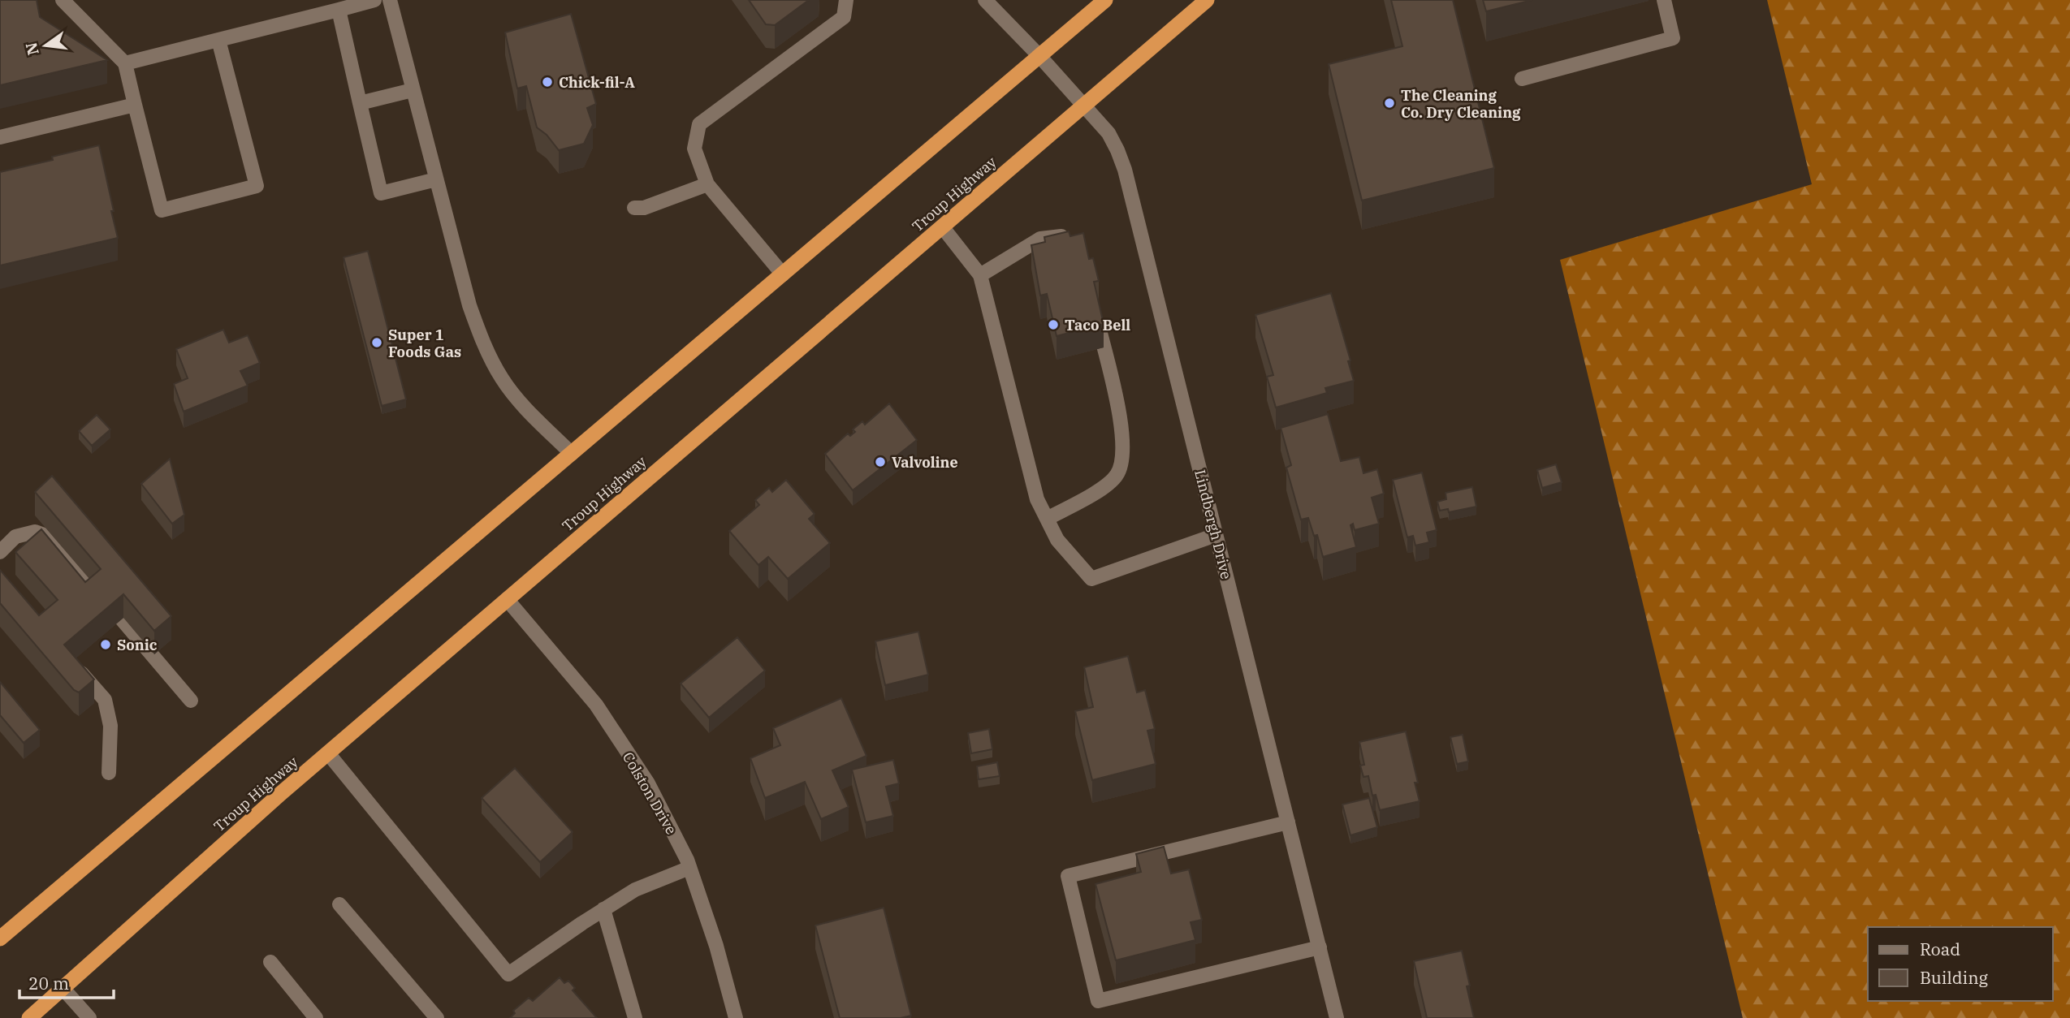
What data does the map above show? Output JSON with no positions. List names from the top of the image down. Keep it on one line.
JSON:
{"streets":{"highway":["Troup Highway"],"street":["Lindbergh Drive","Colston Drive"]},"crossings":[["Troup Highway","Lindbergh Drive"],["Troup Highway","Colston Drive"]],"places":["Chick-fil-A","The Cleaning Co. Dry Cleaning","Taco Bell","Super 1 Foods Gas","Valvoline","Sonic"],"legend":["Road","Building"],"scale_bar":"20 m","north":"left"}
